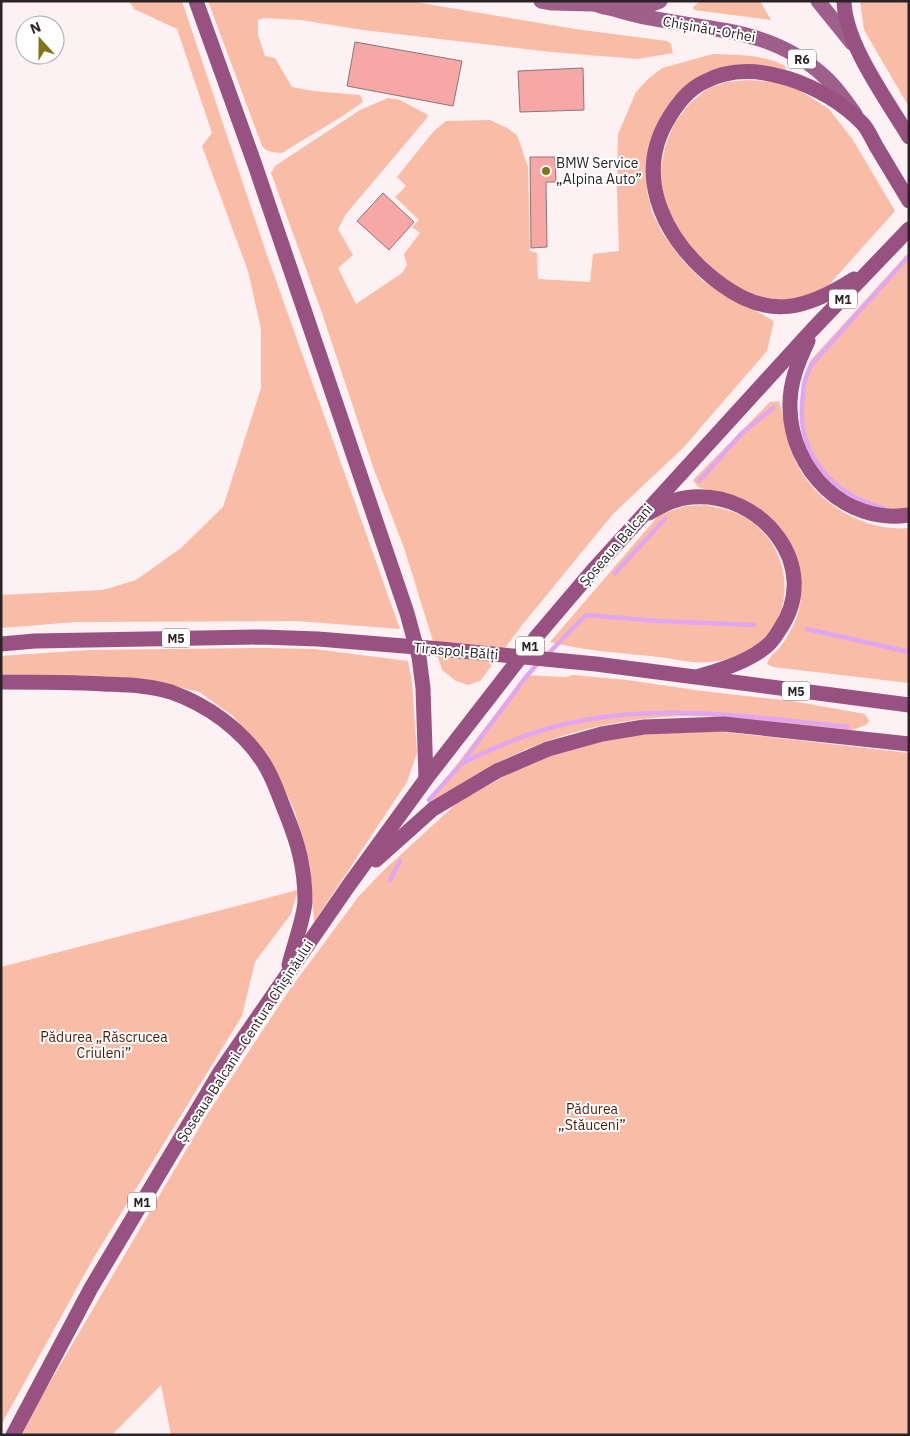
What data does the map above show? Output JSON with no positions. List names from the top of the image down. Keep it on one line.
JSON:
{"streets":{"highway":["Chișinău-Orhei","R6","M1","Șoseaua Balcani","M5","Tiraspol-Bălți","Șoseaua Balcani - Centura Chișinăului"]},"crossings":[["Chișinău-Orhei","R6"],["Șoseaua Balcani","Șoseaua Balcani - Centura Chișinăului"]],"parks":["Pădurea „Răscrucea Criuleni”","Pădurea „Stăuceni”"],"places":["BMW Service „Alpina Auto”"],"north":"top"}
